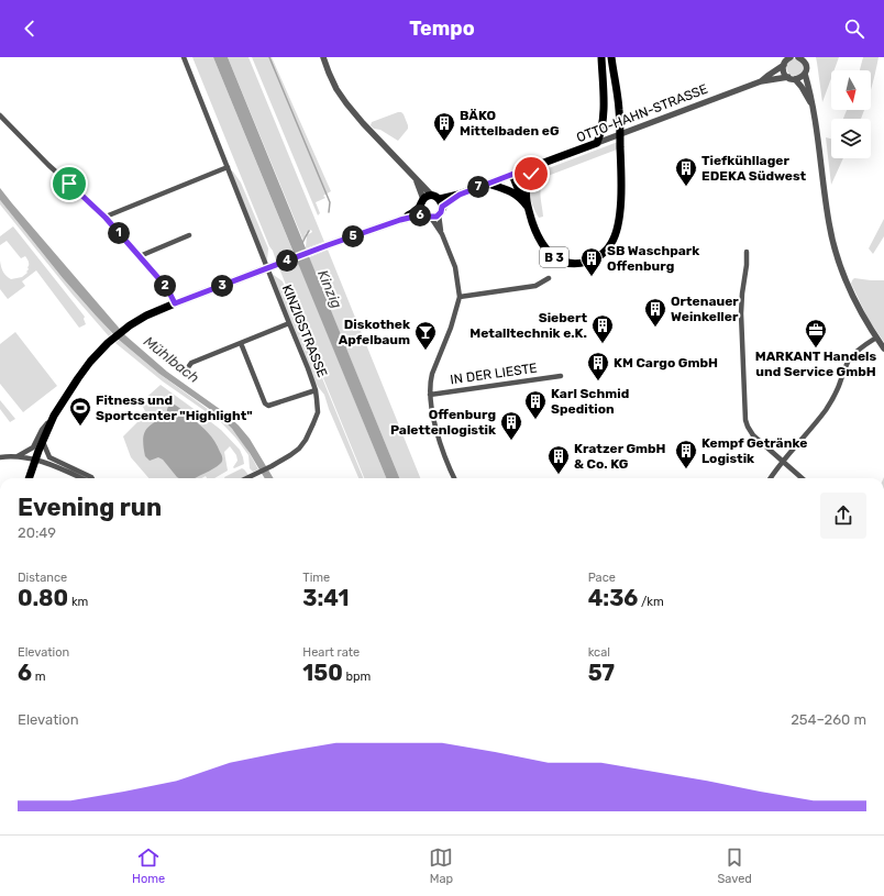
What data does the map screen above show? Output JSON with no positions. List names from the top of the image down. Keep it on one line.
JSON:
{"streets":{"main road":["OTTO-HAHN-STRASSE","B 3"],"street":["KINZIGSTRASSE","IN DER LIESTE"]},"crossings":[["OTTO-HAHN-STRASSE","B 3"]],"water":["Kinzig","Mühlbach"],"places":{"building":["BÄKO Mittelbaden eG","Tiefkühllager EDEKA Südwest","SB Waschpark Offenburg","Ortenauer Weinkeller","Siebert Metalltechnik e.K.","KM Cargo GmbH","Karl Schmid Spedition","Offenburg Palettenlogistik","Kempf Getränke Logistik","Kratzer GmbH & Co. KG"],"office":["MARKANT Handels und Service GmbH"],"bar":["Diskothek Apfelbaum"],"sports":["Fitness und Sportcenter \"Highlight\""]},"north":"bottom","page":{"header":"Tempo","pins":["7","6","1","5","4","2","3"],"heading":["Evening run","20:49"],"stats":[["Distance","0.80 km"],["Time","3:41"],["Pace","4:36 /km"],["Elevation","6 m"],["Heart rate","150 bpm"],["kcal","57"]],"chart":["Elevation","254–260 m"],"tabs":["Home","Map","Saved"]}}
